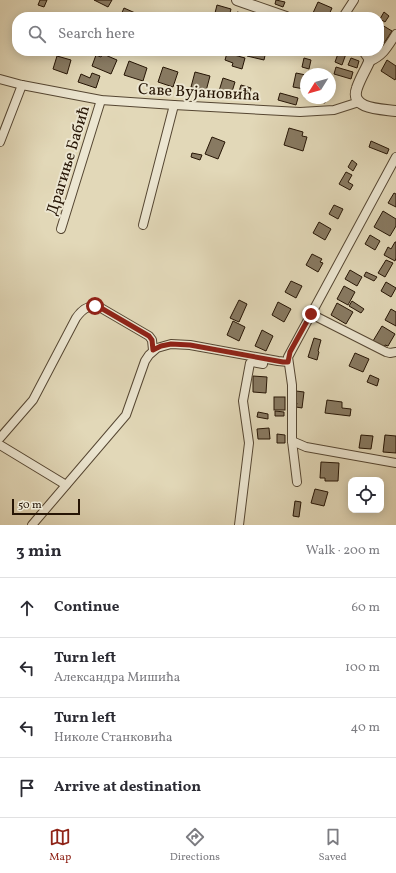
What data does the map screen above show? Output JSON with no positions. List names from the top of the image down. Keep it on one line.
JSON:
{"streets":{"street":["Саве Вујановића","Драгиње Бабић"]},"crossings":[["Саве Вујановића","Драгиње Бабић"]],"scale_bar":"50 m","north":"bottom left","page":{"search":"Search here","scale":"50 m","heading":["3 min","Walk · 200 m"],"list":[["Continue","60 m"],["Turn left","Александра Мишића","100 m"],["Turn left","Николе Станковића","40 m"],"Arrive at destination"],"nav":["Map","Directions","Saved"]}}
